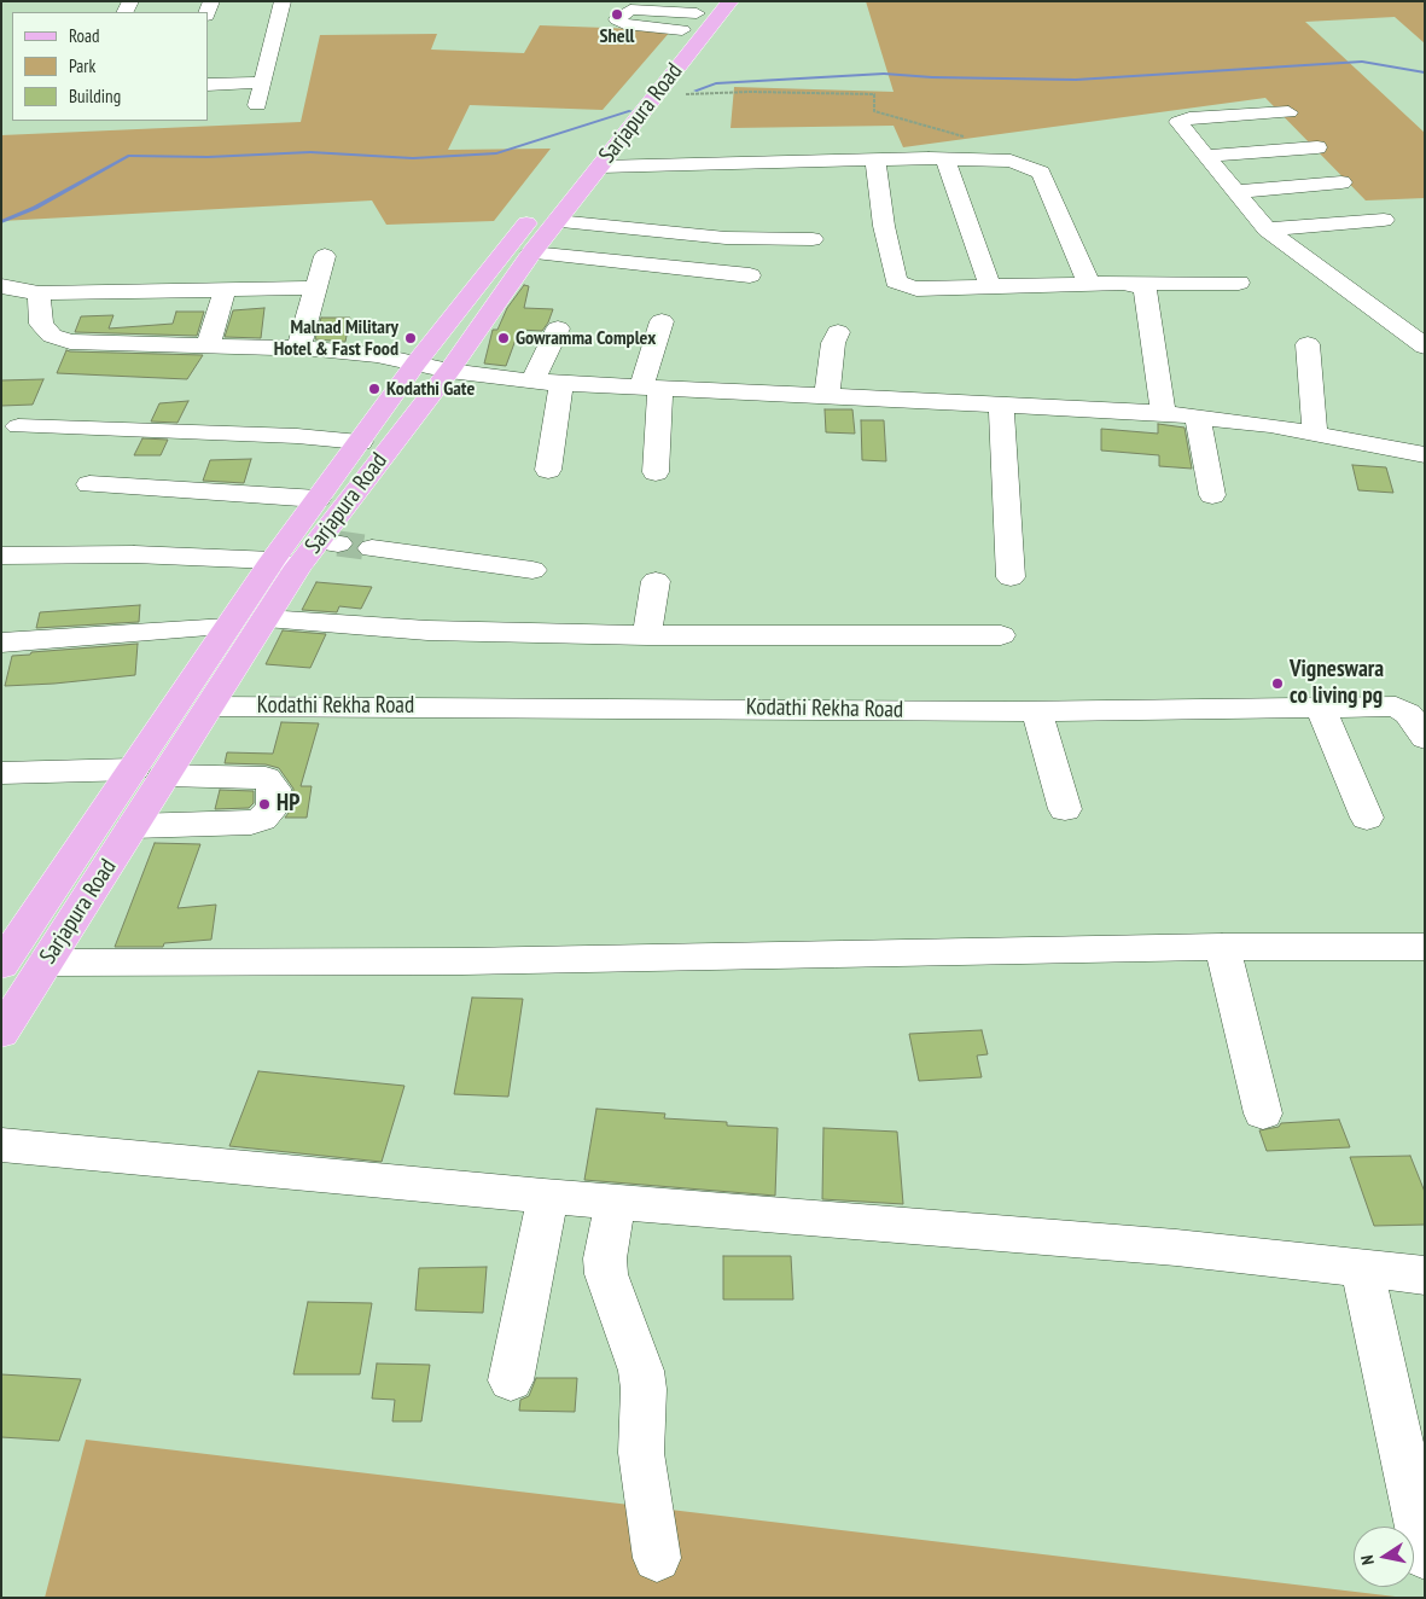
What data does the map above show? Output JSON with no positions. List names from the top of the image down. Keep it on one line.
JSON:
{"streets":{"main road":["Sarjapura Road"],"street":["Kodathi Rekha Road"]},"crossings":[["Sarjapura Road","Kodathi Rekha Road"]],"places":["Shell","Malnad Military Hotel & Fast Food","Gowramma Complex","Kodathi Gate","Vigneswara co living pg","HP"],"legend":["Road","Park","Building"],"north":"left"}
